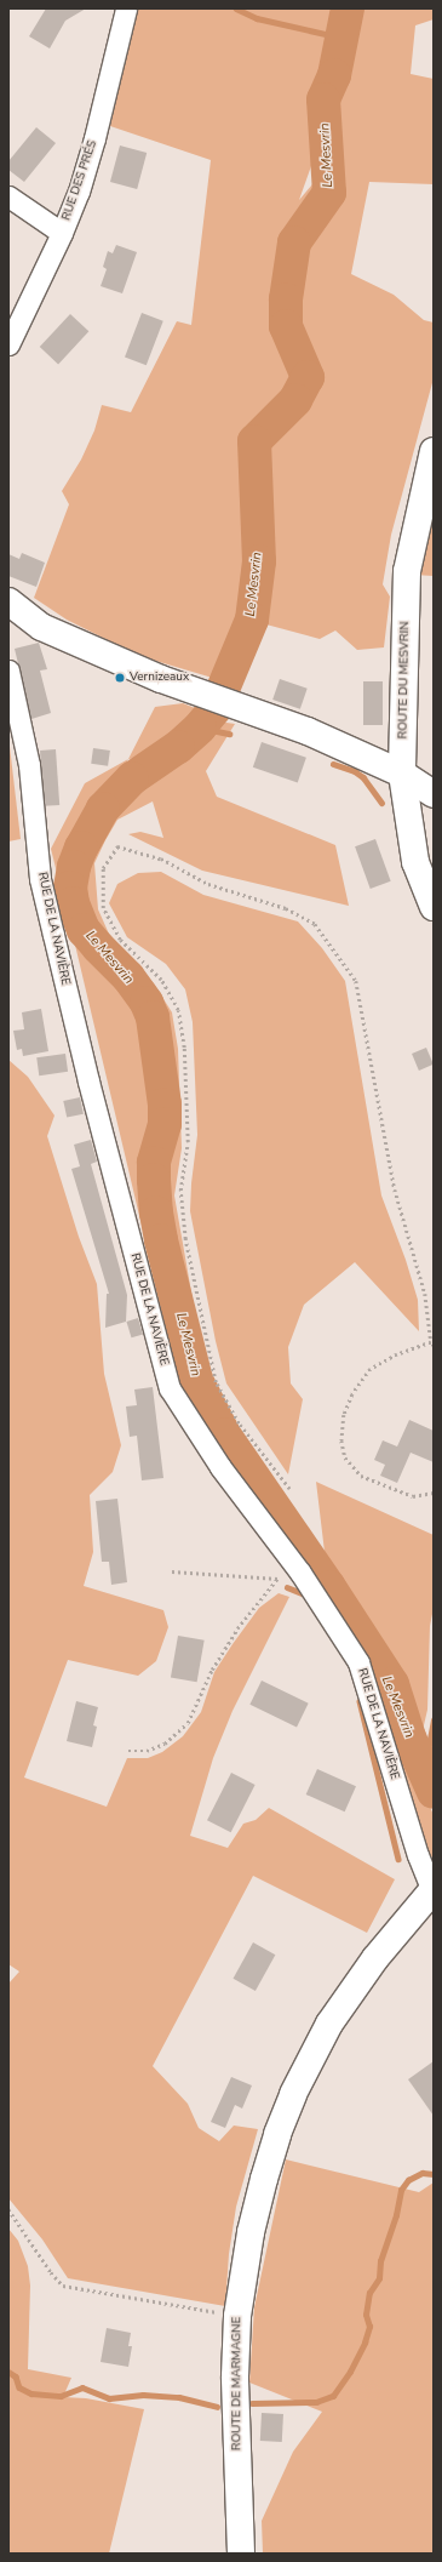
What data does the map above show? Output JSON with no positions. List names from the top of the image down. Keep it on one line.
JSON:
{"streets":{"main road":["ROUTE DU MESVRIN","ROUTE DE MARMAGNE"],"street":["RUE DES PRÉS","RUE DE LA NAVIÈRE"]},"crossings":[["RUE DE LA NAVIÈRE","ROUTE DE MARMAGNE"]],"water":["Le Mesvrin"],"places":["Vernizeaux"]}
